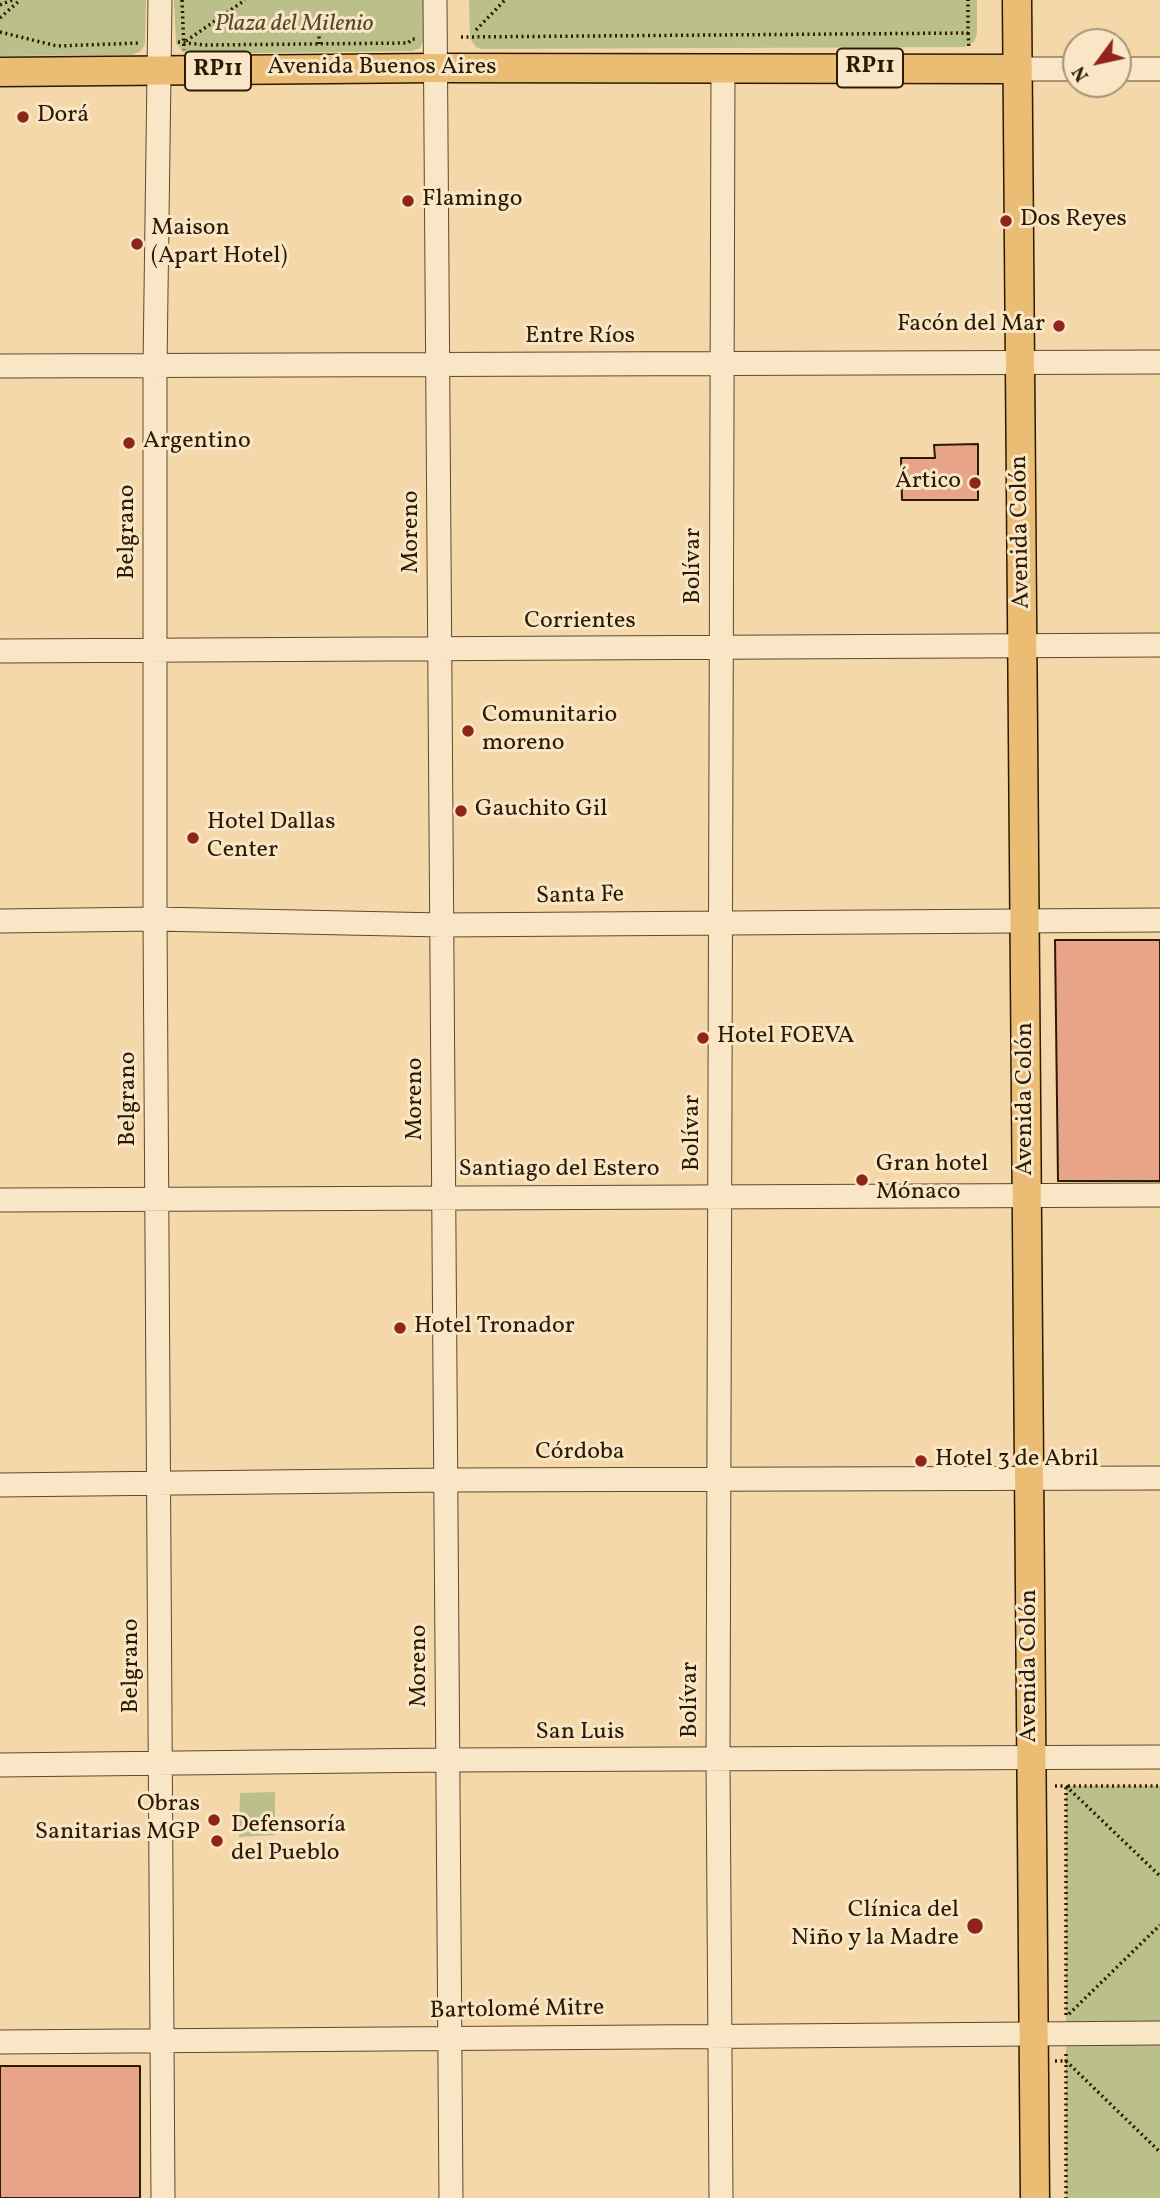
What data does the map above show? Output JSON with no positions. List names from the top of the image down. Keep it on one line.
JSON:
{"streets":{"main road":["RP11","Avenida Buenos Aires","Avenida Colón"],"street":["Entre Ríos","Belgrano","Moreno","Bolívar","Corrientes","Santa Fe","Santiago del Estero","Córdoba","San Luis","Bartolomé Mitre"]},"crossings":[["RP11","Avenida Buenos Aires"],["RP11","Avenida Colón"],["RP11","Bolívar"],["Avenida Buenos Aires","Belgrano"],["Avenida Buenos Aires","Moreno"],["Avenida Buenos Aires","Bolívar"],["Entre Ríos","Belgrano"],["Entre Ríos","Moreno"],["Entre Ríos","Avenida Colón"],["Entre Ríos","Bolívar"],["Belgrano","Corrientes"],["Belgrano","Santa Fe"],["Belgrano","Santiago del Estero"],["Belgrano","Córdoba"],["Belgrano","San Luis"],["Belgrano","Bartolomé Mitre"],["Moreno","Corrientes"],["Moreno","Santa Fe"],["Moreno","Santiago del Estero"],["Moreno","Córdoba"],["Moreno","San Luis"],["Moreno","Bartolomé Mitre"],["Avenida Colón","Corrientes"],["Avenida Colón","Santa Fe"],["Avenida Colón","Santiago del Estero"],["Avenida Colón","Córdoba"],["Avenida Colón","San Luis"],["Avenida Colón","Bartolomé Mitre"],["Bolívar","Corrientes"],["Bolívar","Santa Fe"],["Bolívar","Santiago del Estero"],["Bolívar","Córdoba"],["Bolívar","San Luis"],["Bolívar","Bartolomé Mitre"]],"parks":["Plaza del Milenio"],"places":["Dorá","Flamingo","Dos Reyes","Maison (Apart Hotel)","Facón del Mar","Argentino","Ártico","Comunitario moreno","Gauchito Gil","Hotel Dallas Center","Hotel FOEVA","Gran hotel Mónaco","Hotel Tronador","Hotel 3 de Abril","Obras Sanitarias MGP","Defensoría del Pueblo","Clínica del Niño y la Madre"],"north":"bottom left"}
